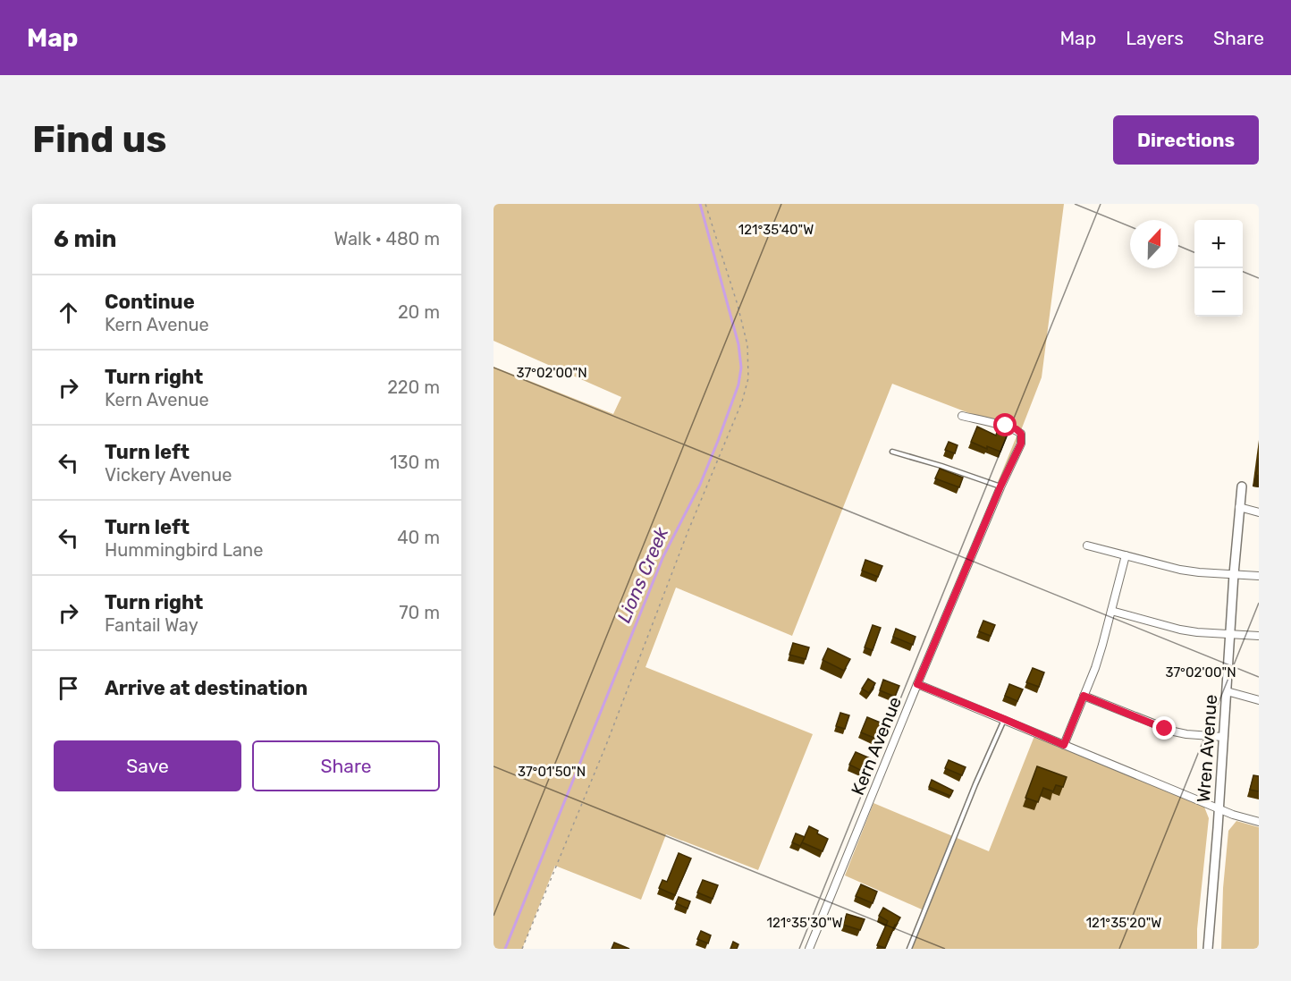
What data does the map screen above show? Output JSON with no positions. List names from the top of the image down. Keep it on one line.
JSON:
{"streets":{"street":["Kern Avenue","Wren Avenue"]},"water":["Lions Creek"],"north":"top","page":{"header":"Map","nav":["Map","Layers","Share"],"buttons":["Directions",["Save","Share"]],"title":"Find us","heading":["6 min","Walk · 480 m"],"map_buttons":["+","−"],"list":[["Continue","Kern Avenue","20 m"],["Turn right","Kern Avenue","220 m"],["Turn left","Vickery Avenue","130 m"],["Turn left","Hummingbird Lane","40 m"],["Turn right","Fantail Way","70 m"],"Arrive at destination"]},"coordinates":["121°35'40\"W","37°02'00\"N","37°01'50\"N","121°35'30\"W","121°35'20\"W"]}
